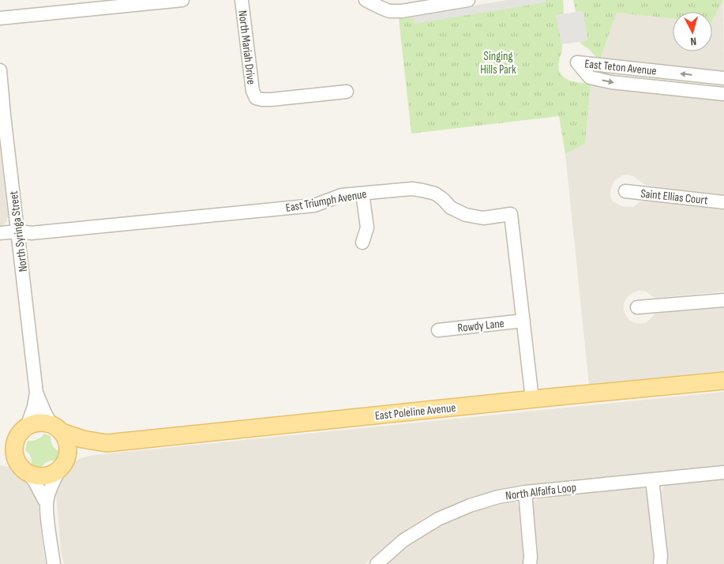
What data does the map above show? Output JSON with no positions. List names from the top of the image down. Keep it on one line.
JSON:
{"streets":{"main road":["East Poleline Avenue"],"street":["North Mariah Drive","East Teton Avenue","Saint Ellias Court","East Triumph Avenue","North Syringa Street","Rowdy Lane","North Alfalfa Loop"]},"crossings":[["East Triumph Avenue","North Syringa Street"],["East Triumph Avenue","Rowdy Lane"],["East Triumph Avenue","East Poleline Avenue"],["North Syringa Street","East Poleline Avenue"]],"parks":["Singing Hills Park"],"north":"bottom"}
